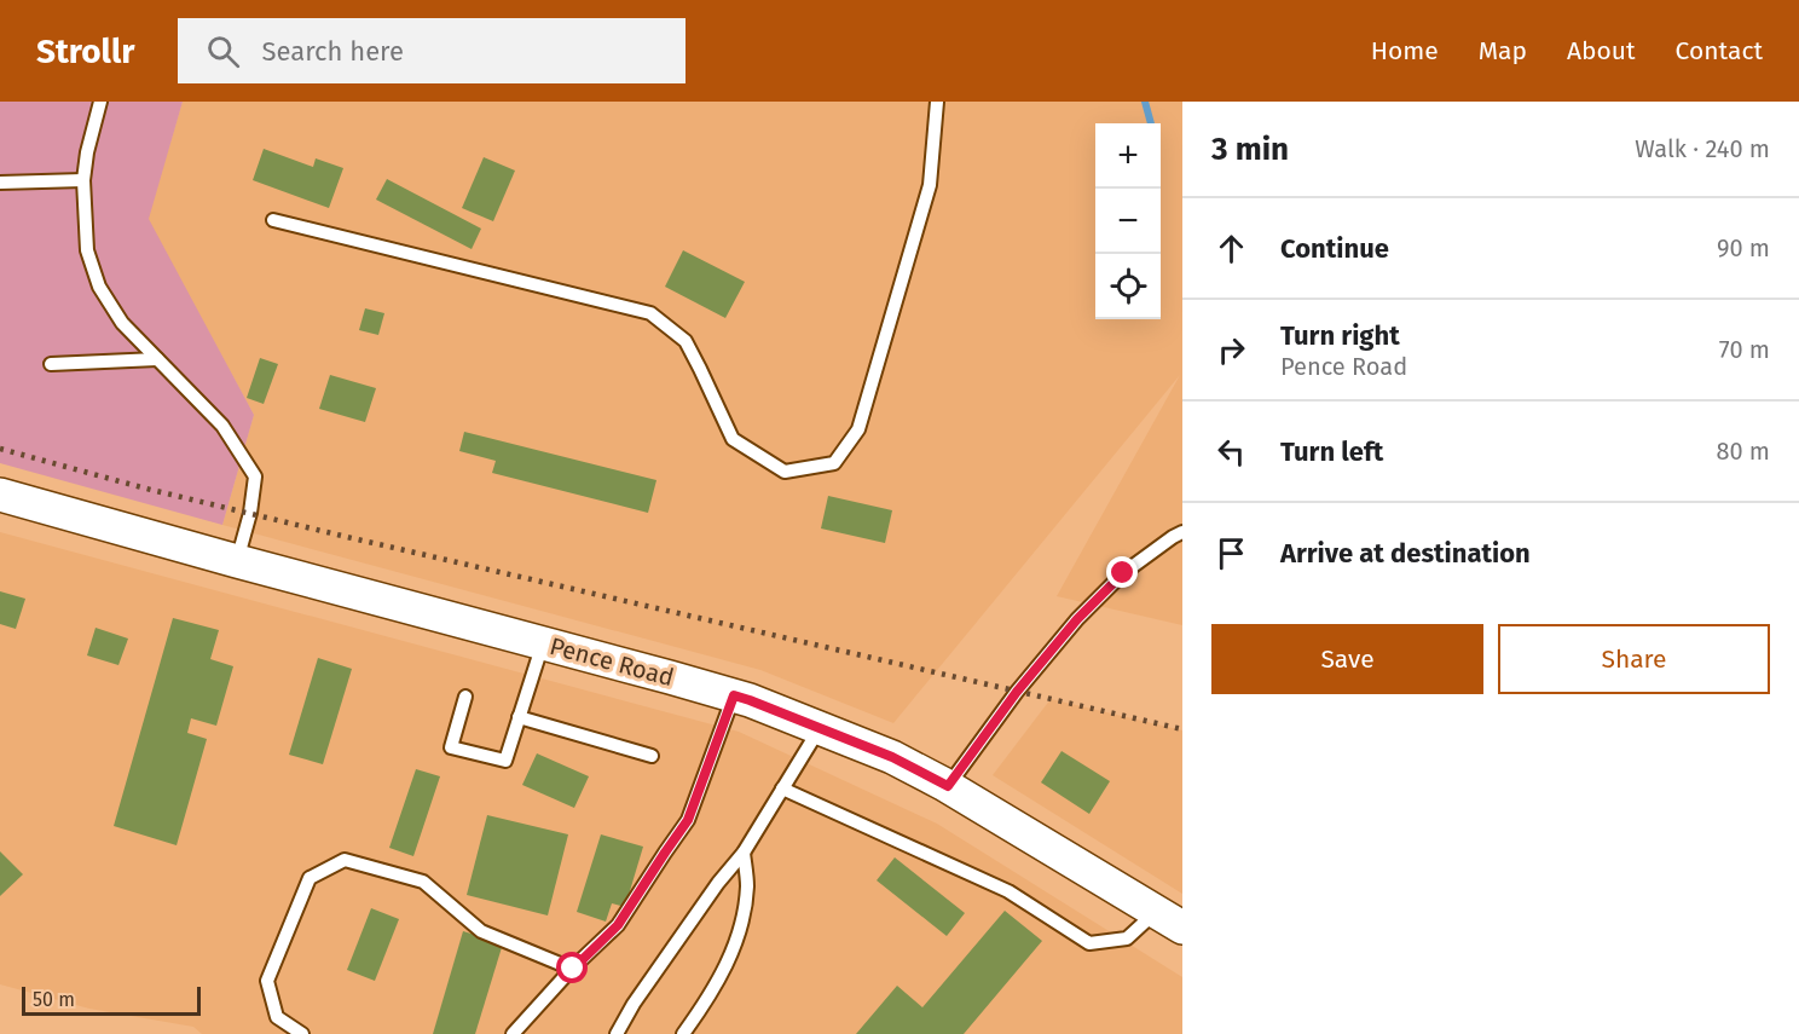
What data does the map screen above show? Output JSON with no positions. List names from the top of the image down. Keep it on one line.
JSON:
{"streets":{"street":["Pence Road"]},"scale_bar":"50 m","page":{"header":"Strollr","search":"Search here","nav":["Home","Map","About","Contact"],"heading":["3 min","Walk · 240 m"],"map_buttons":["+","−"],"list":[["Continue","90 m"],["Turn right","Pence Road","70 m"],["Turn left","80 m"],"Arrive at destination"],"buttons":["Save","Share"],"scale":"50 m"}}
